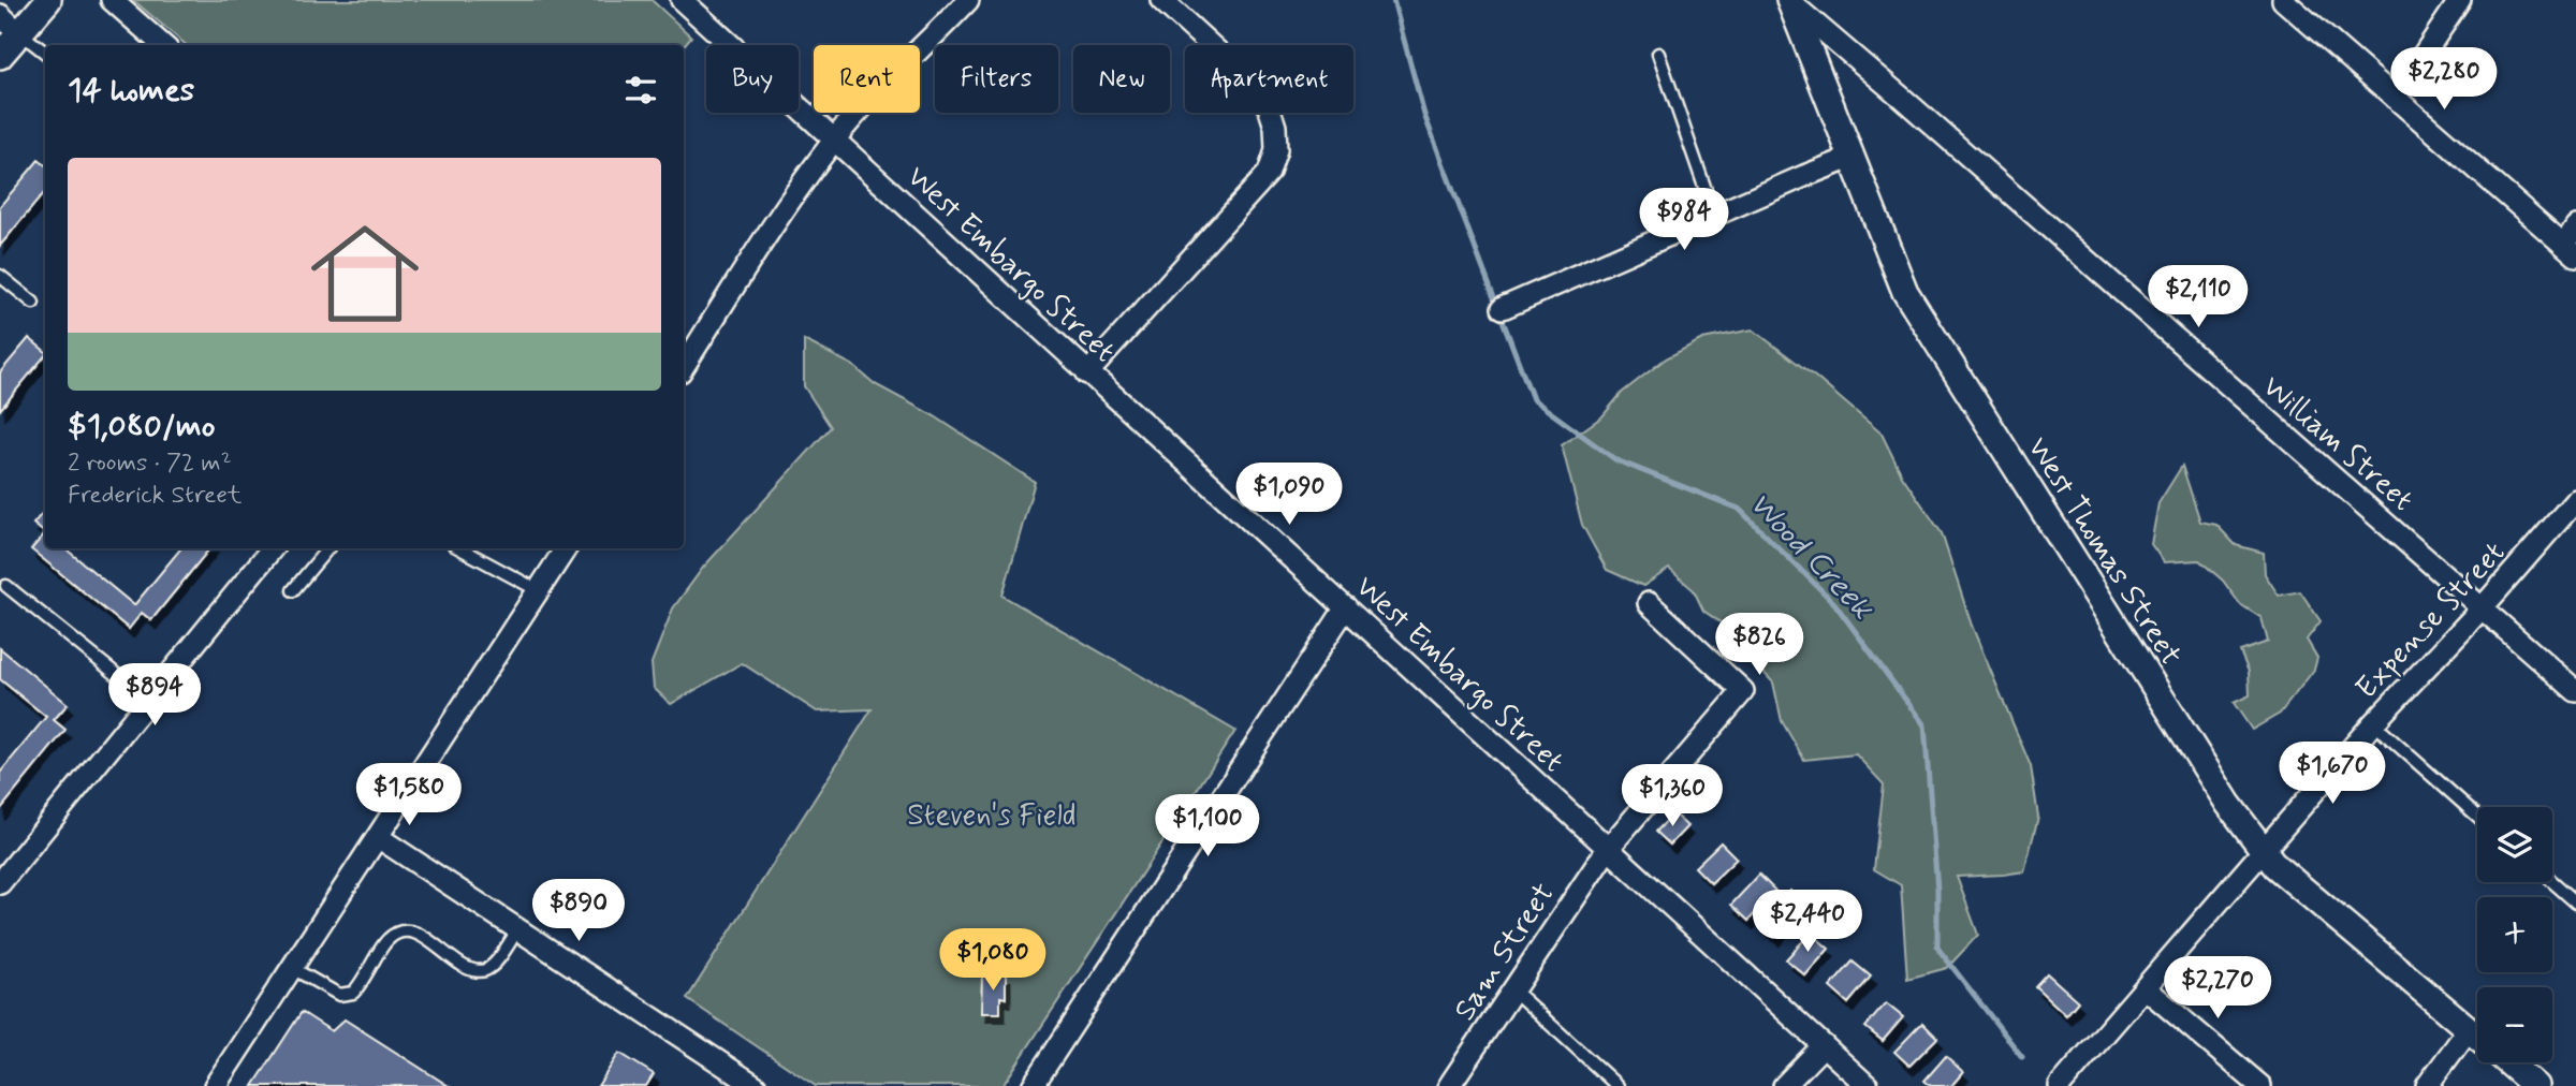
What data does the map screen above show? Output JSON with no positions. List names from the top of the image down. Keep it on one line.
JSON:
{"streets":{"street":["West Embargo Street","William Street","West Thomas Street","Expense Street","Sam Street"]},"crossings":[["West Embargo Street","Sam Street"],["William Street","West Thomas Street"],["William Street","Expense Street"],["West Thomas Street","Expense Street"]],"water":["Wood Creek"],"parks":["Steven's Field"],"page":{"chip":["Buy","Rent","Filters","New","Apartment"],"heading":"14 homes","price":["$2,280","$984","$2,110","$1,090","$826","$894","$1,670","$1,580","$1,360","$1,100","$890","$2,440","$1,080","$2,270"],"list":[{"name":"$1,080/mo","note":"2 rooms · 72 m² · Frederick Street"}],"map_buttons":["+","−"]}}
